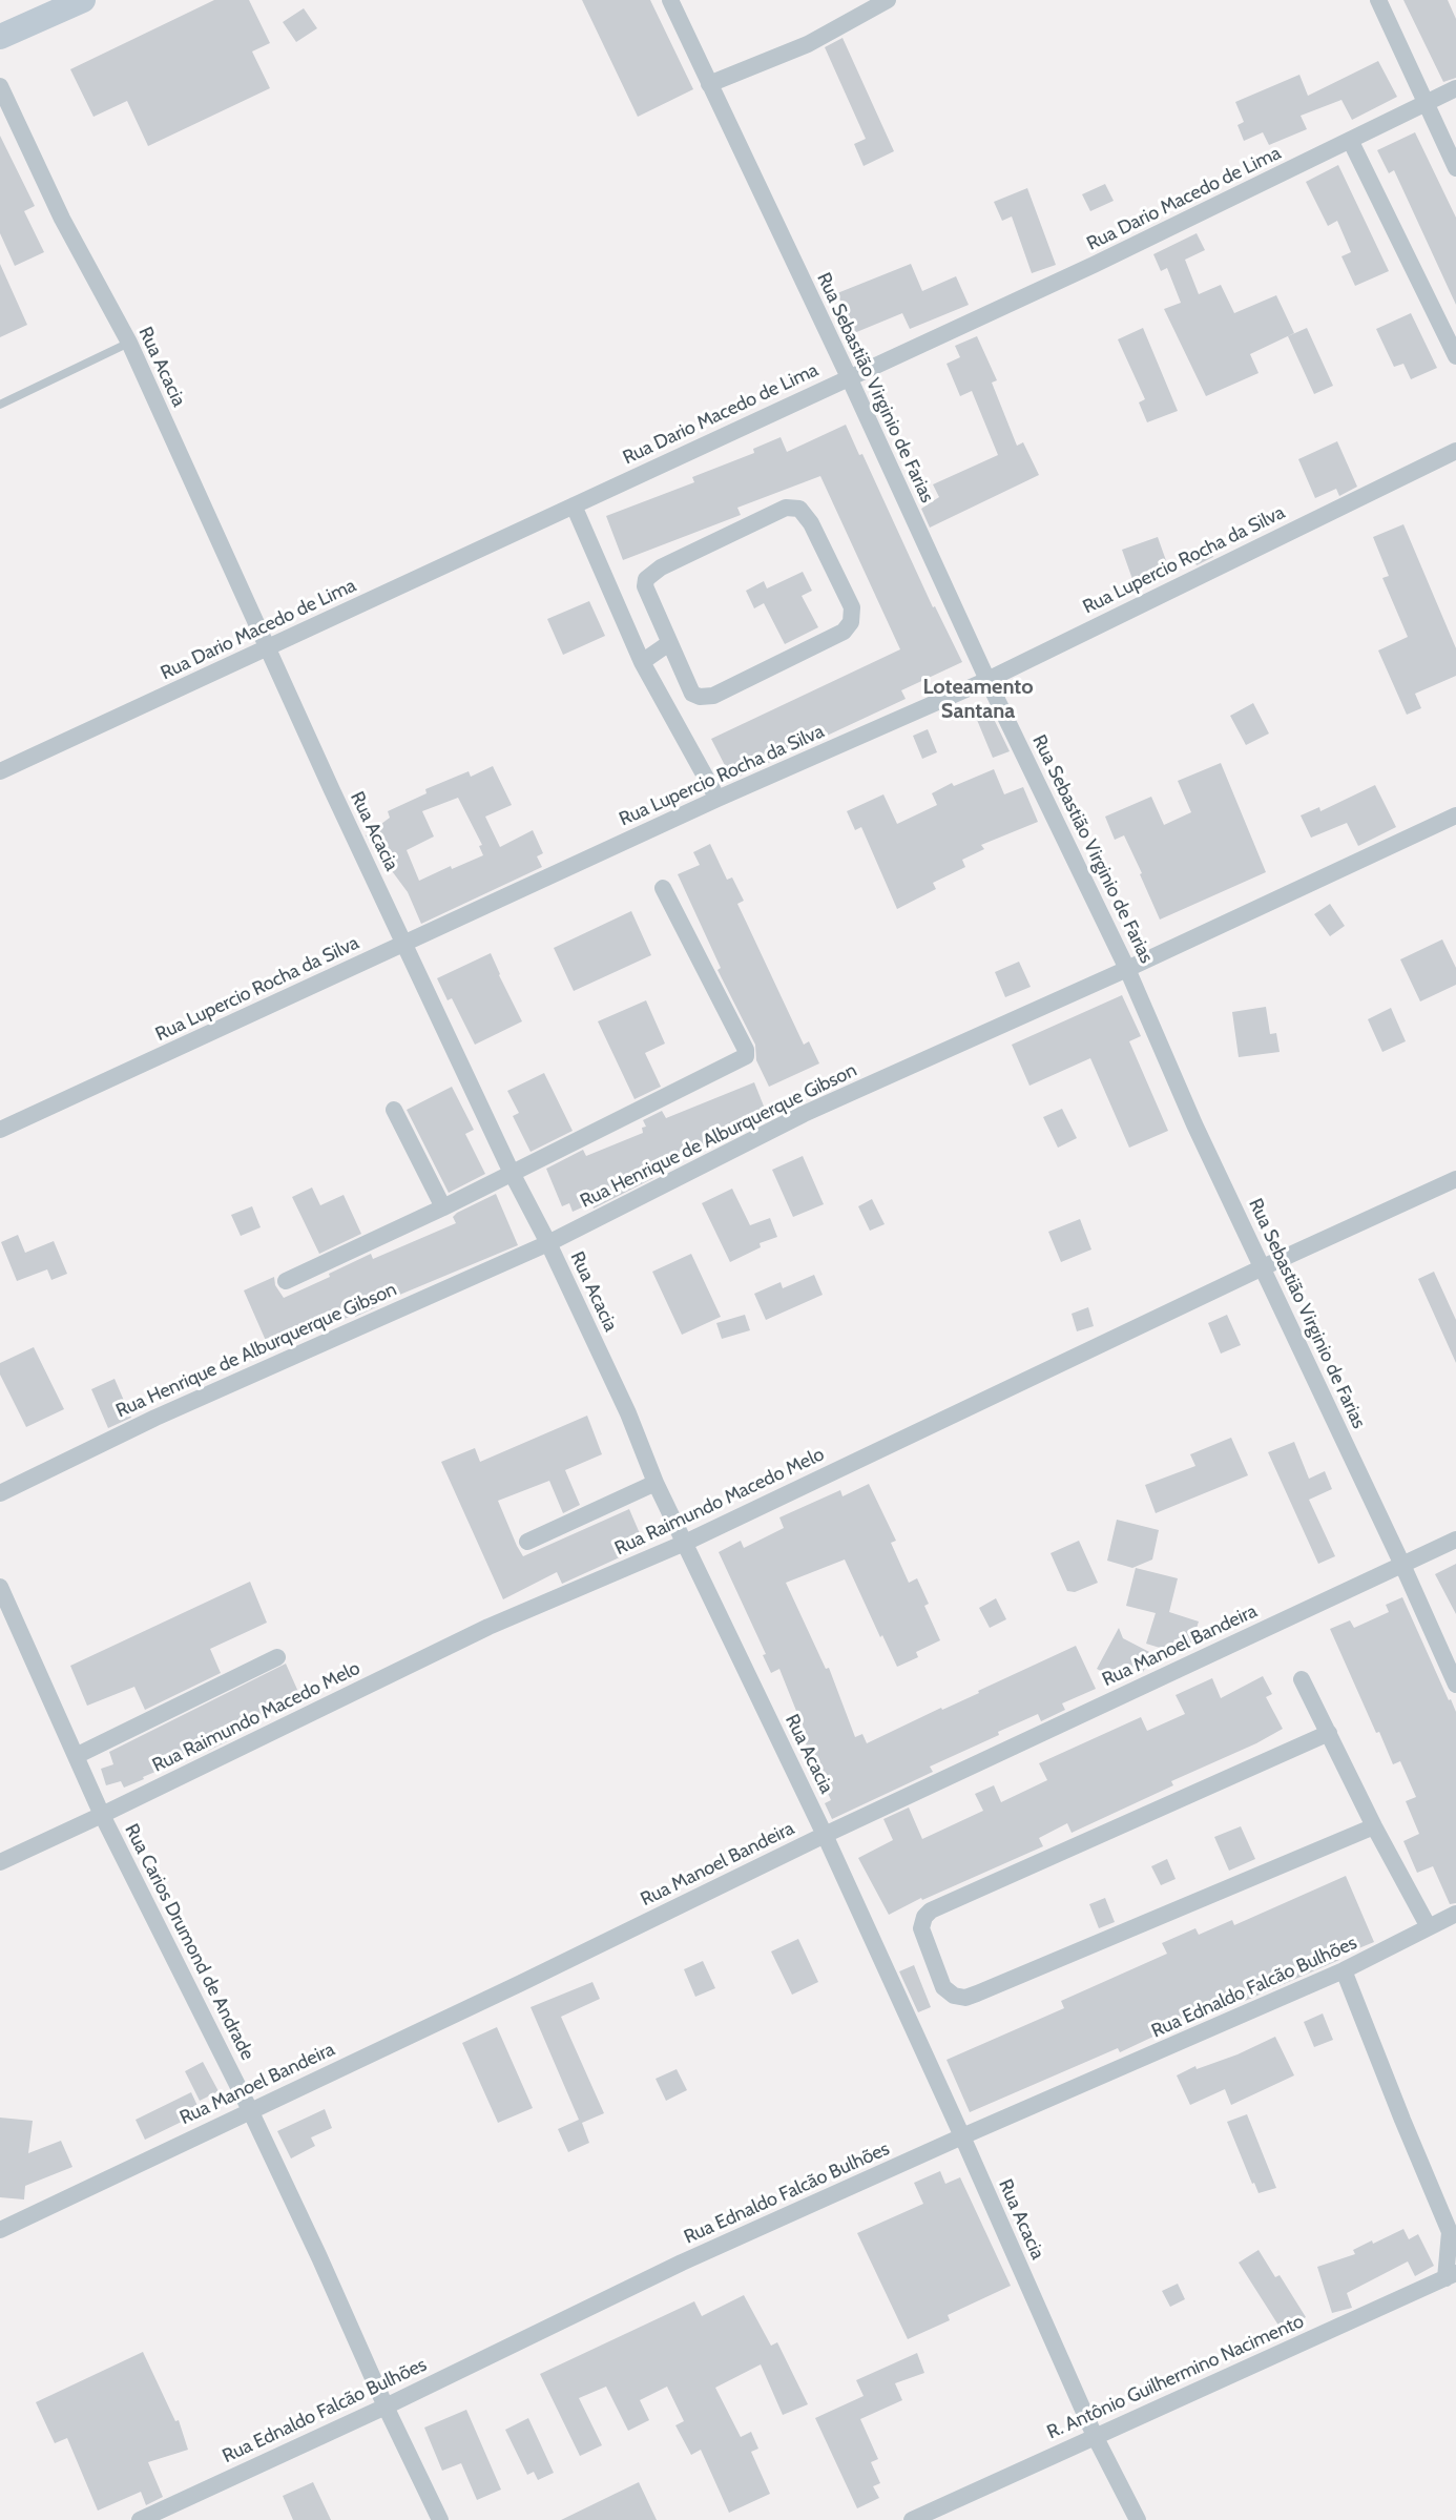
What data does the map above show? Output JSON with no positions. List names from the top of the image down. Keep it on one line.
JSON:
{"streets":{"street":["Rua Dario Macedo de Lima","Rua Acacia","Rua Sebastião Virginio de Farias","Rua Lupercio Rocha da Silva","Rua Henrique de Alburquerque Gibson","Rua Raimundo Macedo Melo","Rua Manoel Bandeira","Rua Carios Drumond de Andrade","Rua Ednaldo Falcão Bulhões","R. Antônio Guilhermino Nacimento"]},"crossings":[["Rua Dario Macedo de Lima","Rua Acacia"],["Rua Dario Macedo de Lima","Rua Sebastião Virginio de Farias"],["Rua Acacia","Rua Lupercio Rocha da Silva"],["Rua Acacia","Rua Henrique de Alburquerque Gibson"],["Rua Acacia","Rua Raimundo Macedo Melo"],["Rua Acacia","Rua Manoel Bandeira"],["Rua Acacia","Rua Ednaldo Falcão Bulhões"],["Rua Acacia","R. Antônio Guilhermino Nacimento"],["Rua Sebastião Virginio de Farias","Rua Lupercio Rocha da Silva"],["Rua Sebastião Virginio de Farias","Rua Henrique de Alburquerque Gibson"],["Rua Sebastião Virginio de Farias","Rua Raimundo Macedo Melo"],["Rua Sebastião Virginio de Farias","Rua Manoel Bandeira"],["Rua Raimundo Macedo Melo","Rua Carios Drumond de Andrade"],["Rua Manoel Bandeira","Rua Carios Drumond de Andrade"],["Rua Carios Drumond de Andrade","Rua Ednaldo Falcão Bulhões"]],"districts":["Loteamento Santana"]}
